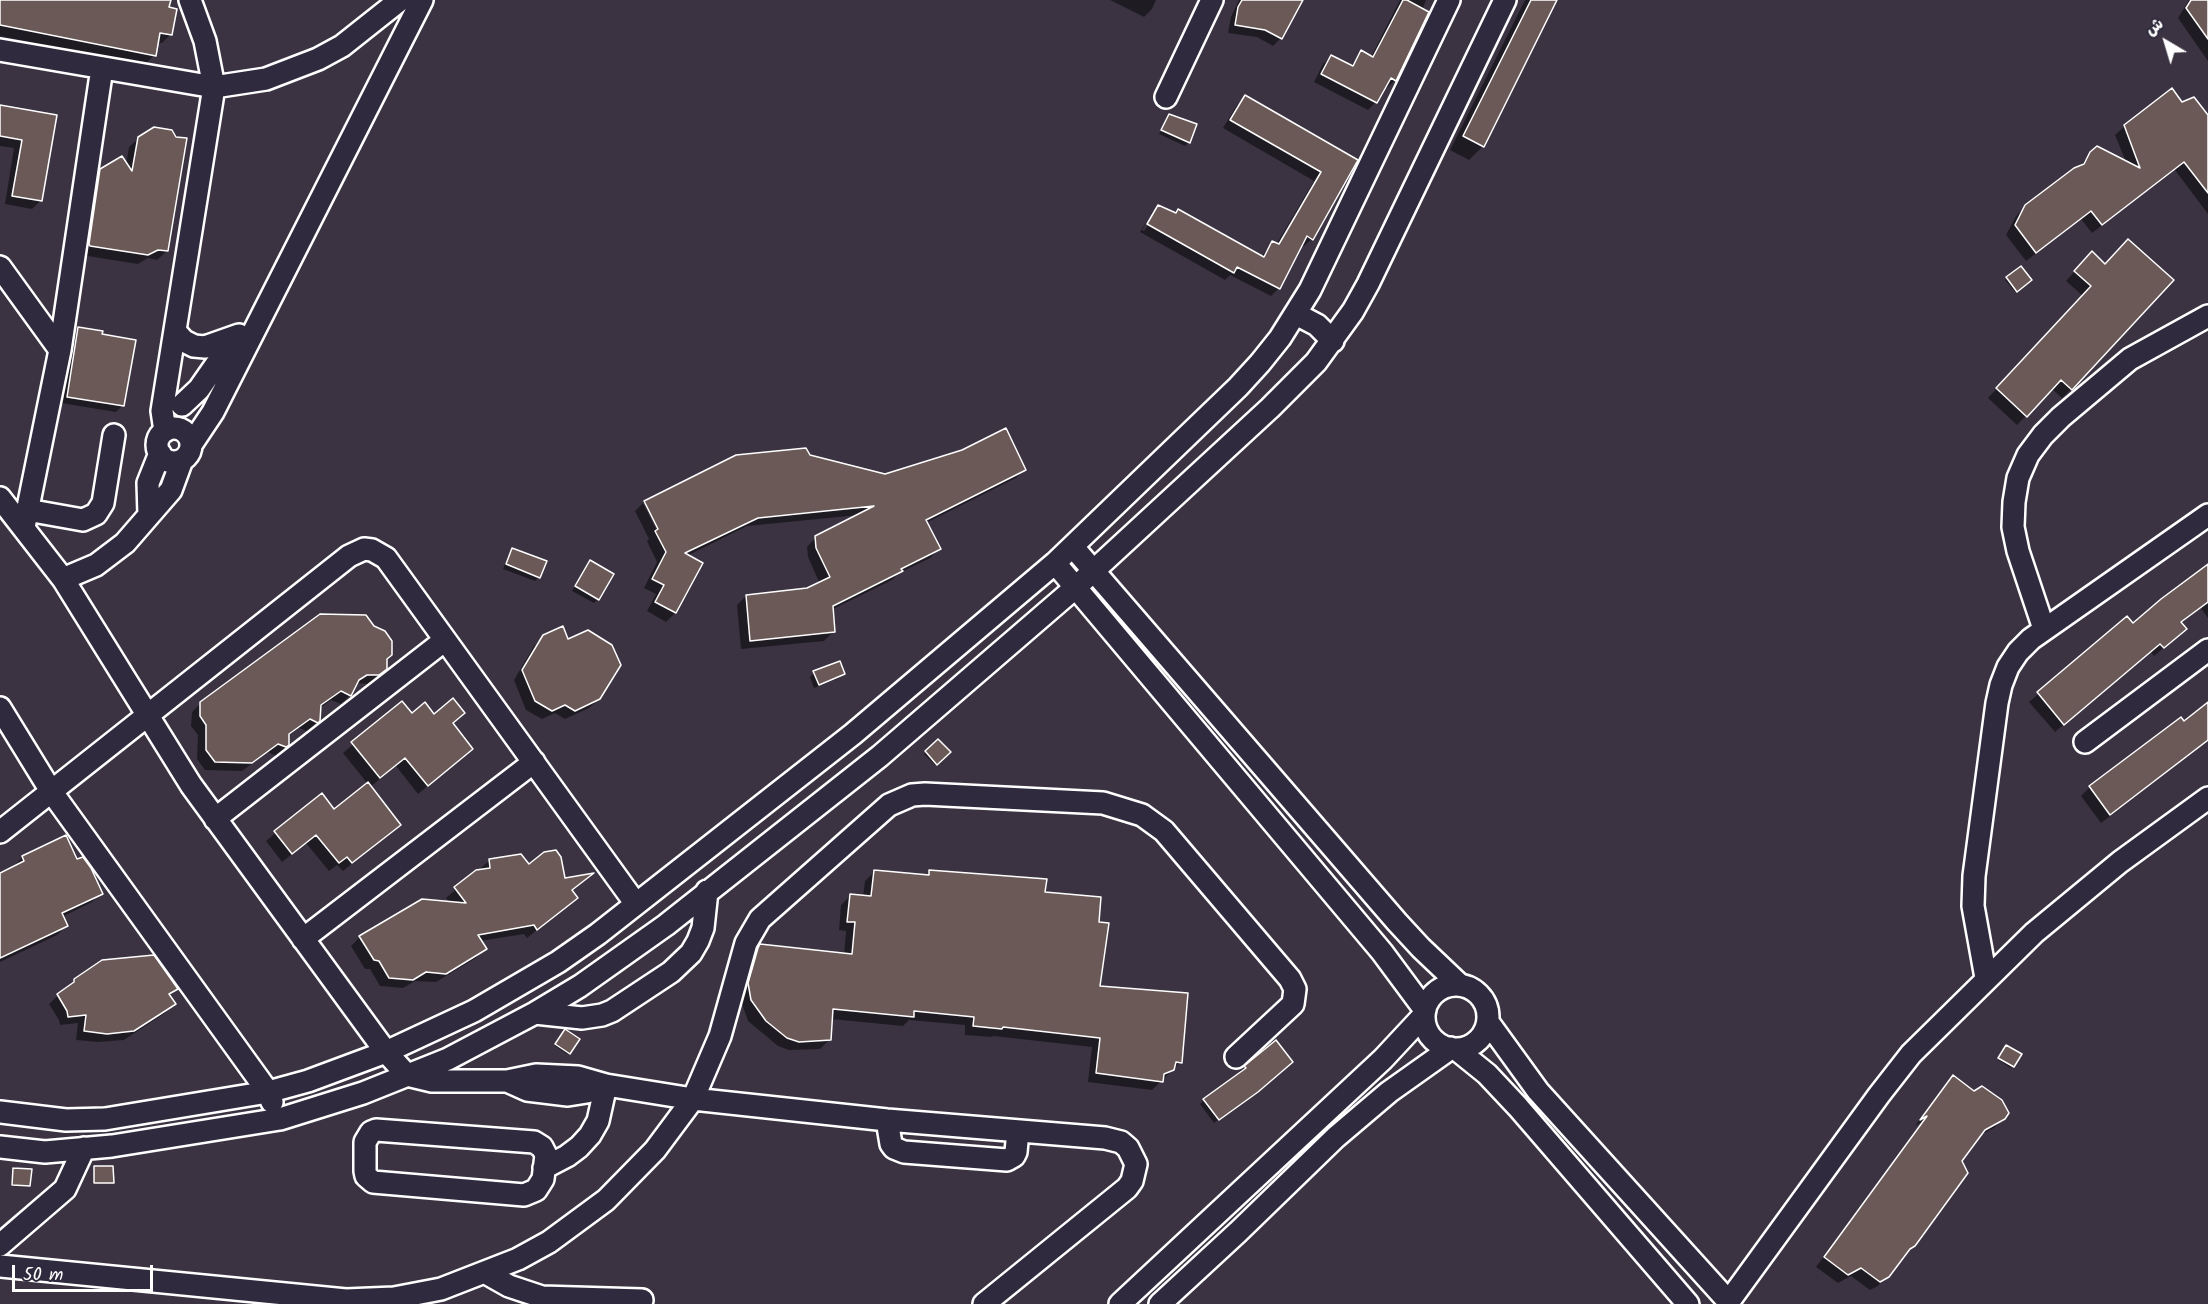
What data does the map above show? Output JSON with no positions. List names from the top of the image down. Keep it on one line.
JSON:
{"scale_bar":"50 m","north":"top left"}
